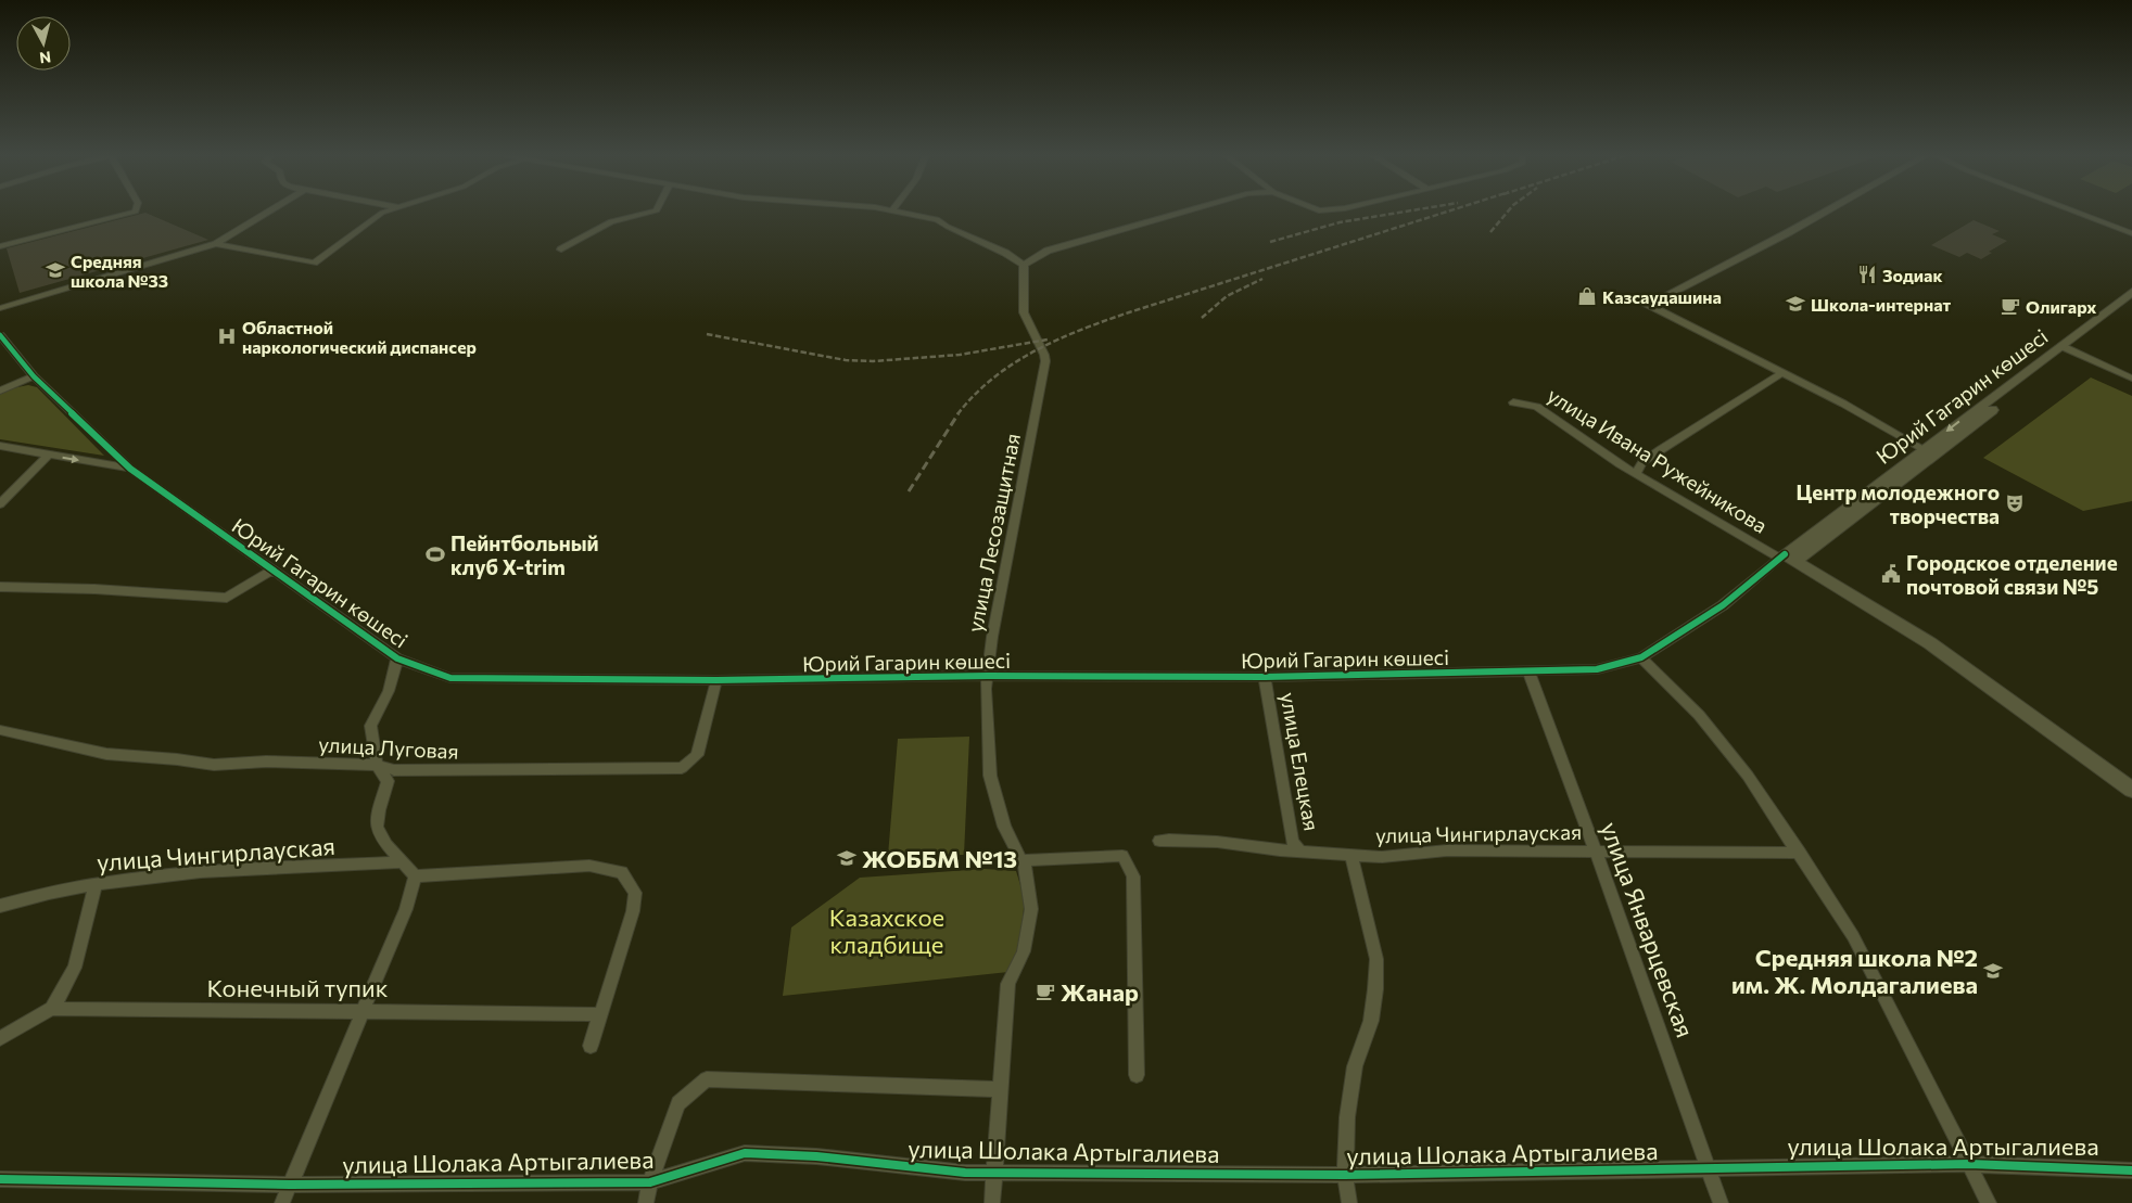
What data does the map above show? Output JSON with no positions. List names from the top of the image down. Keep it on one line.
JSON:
{"streets":{"main road":["Юрий Гагарин көшесі"],"street":["улица Ивана Ружейникова","улица Лесозащитная","улица Луговая","улица Елецкая","улица Чингирлауская","улица Январцевская","Конечный тупик","улица Шолака Артыгалиева"]},"crossings":[["Юрий Гагарин көшесі","улица Ивана Ружейникова"],["Юрий Гагарин көшесі","улица Лесозащитная"],["Юрий Гагарин көшесі","улица Луговая"],["Юрий Гагарин көшесі","улица Елецкая"],["Юрий Гагарин көшесі","улица Январцевская"],["улица Лесозащитная","улица Шолака Артыгалиева"],["улица Елецкая","улица Чингирлауская"],["улица Чингирлауская","улица Январцевская"],["улица Январцевская","улица Шолака Артыгалиева"]],"parks":["Казахское кладбище"],"places":{"school or university":["Средняя школа №33","Школа-интернат","ЖОББМ №13","Средняя школа №2 им. Ж. Молдагалиева"],"restaurant":["Зодиак"],"shop":["Казсаудашина"],"cafe":["Олигарх","Жанар"],"hospital":["Областной наркологический диспансер"],"theatre":["Центр молодежного творчества"],"sports":["Пейнтбольный клуб X-trim"],"public building":["Городское отделение почтовой связи №5"]},"north":"bottom"}
